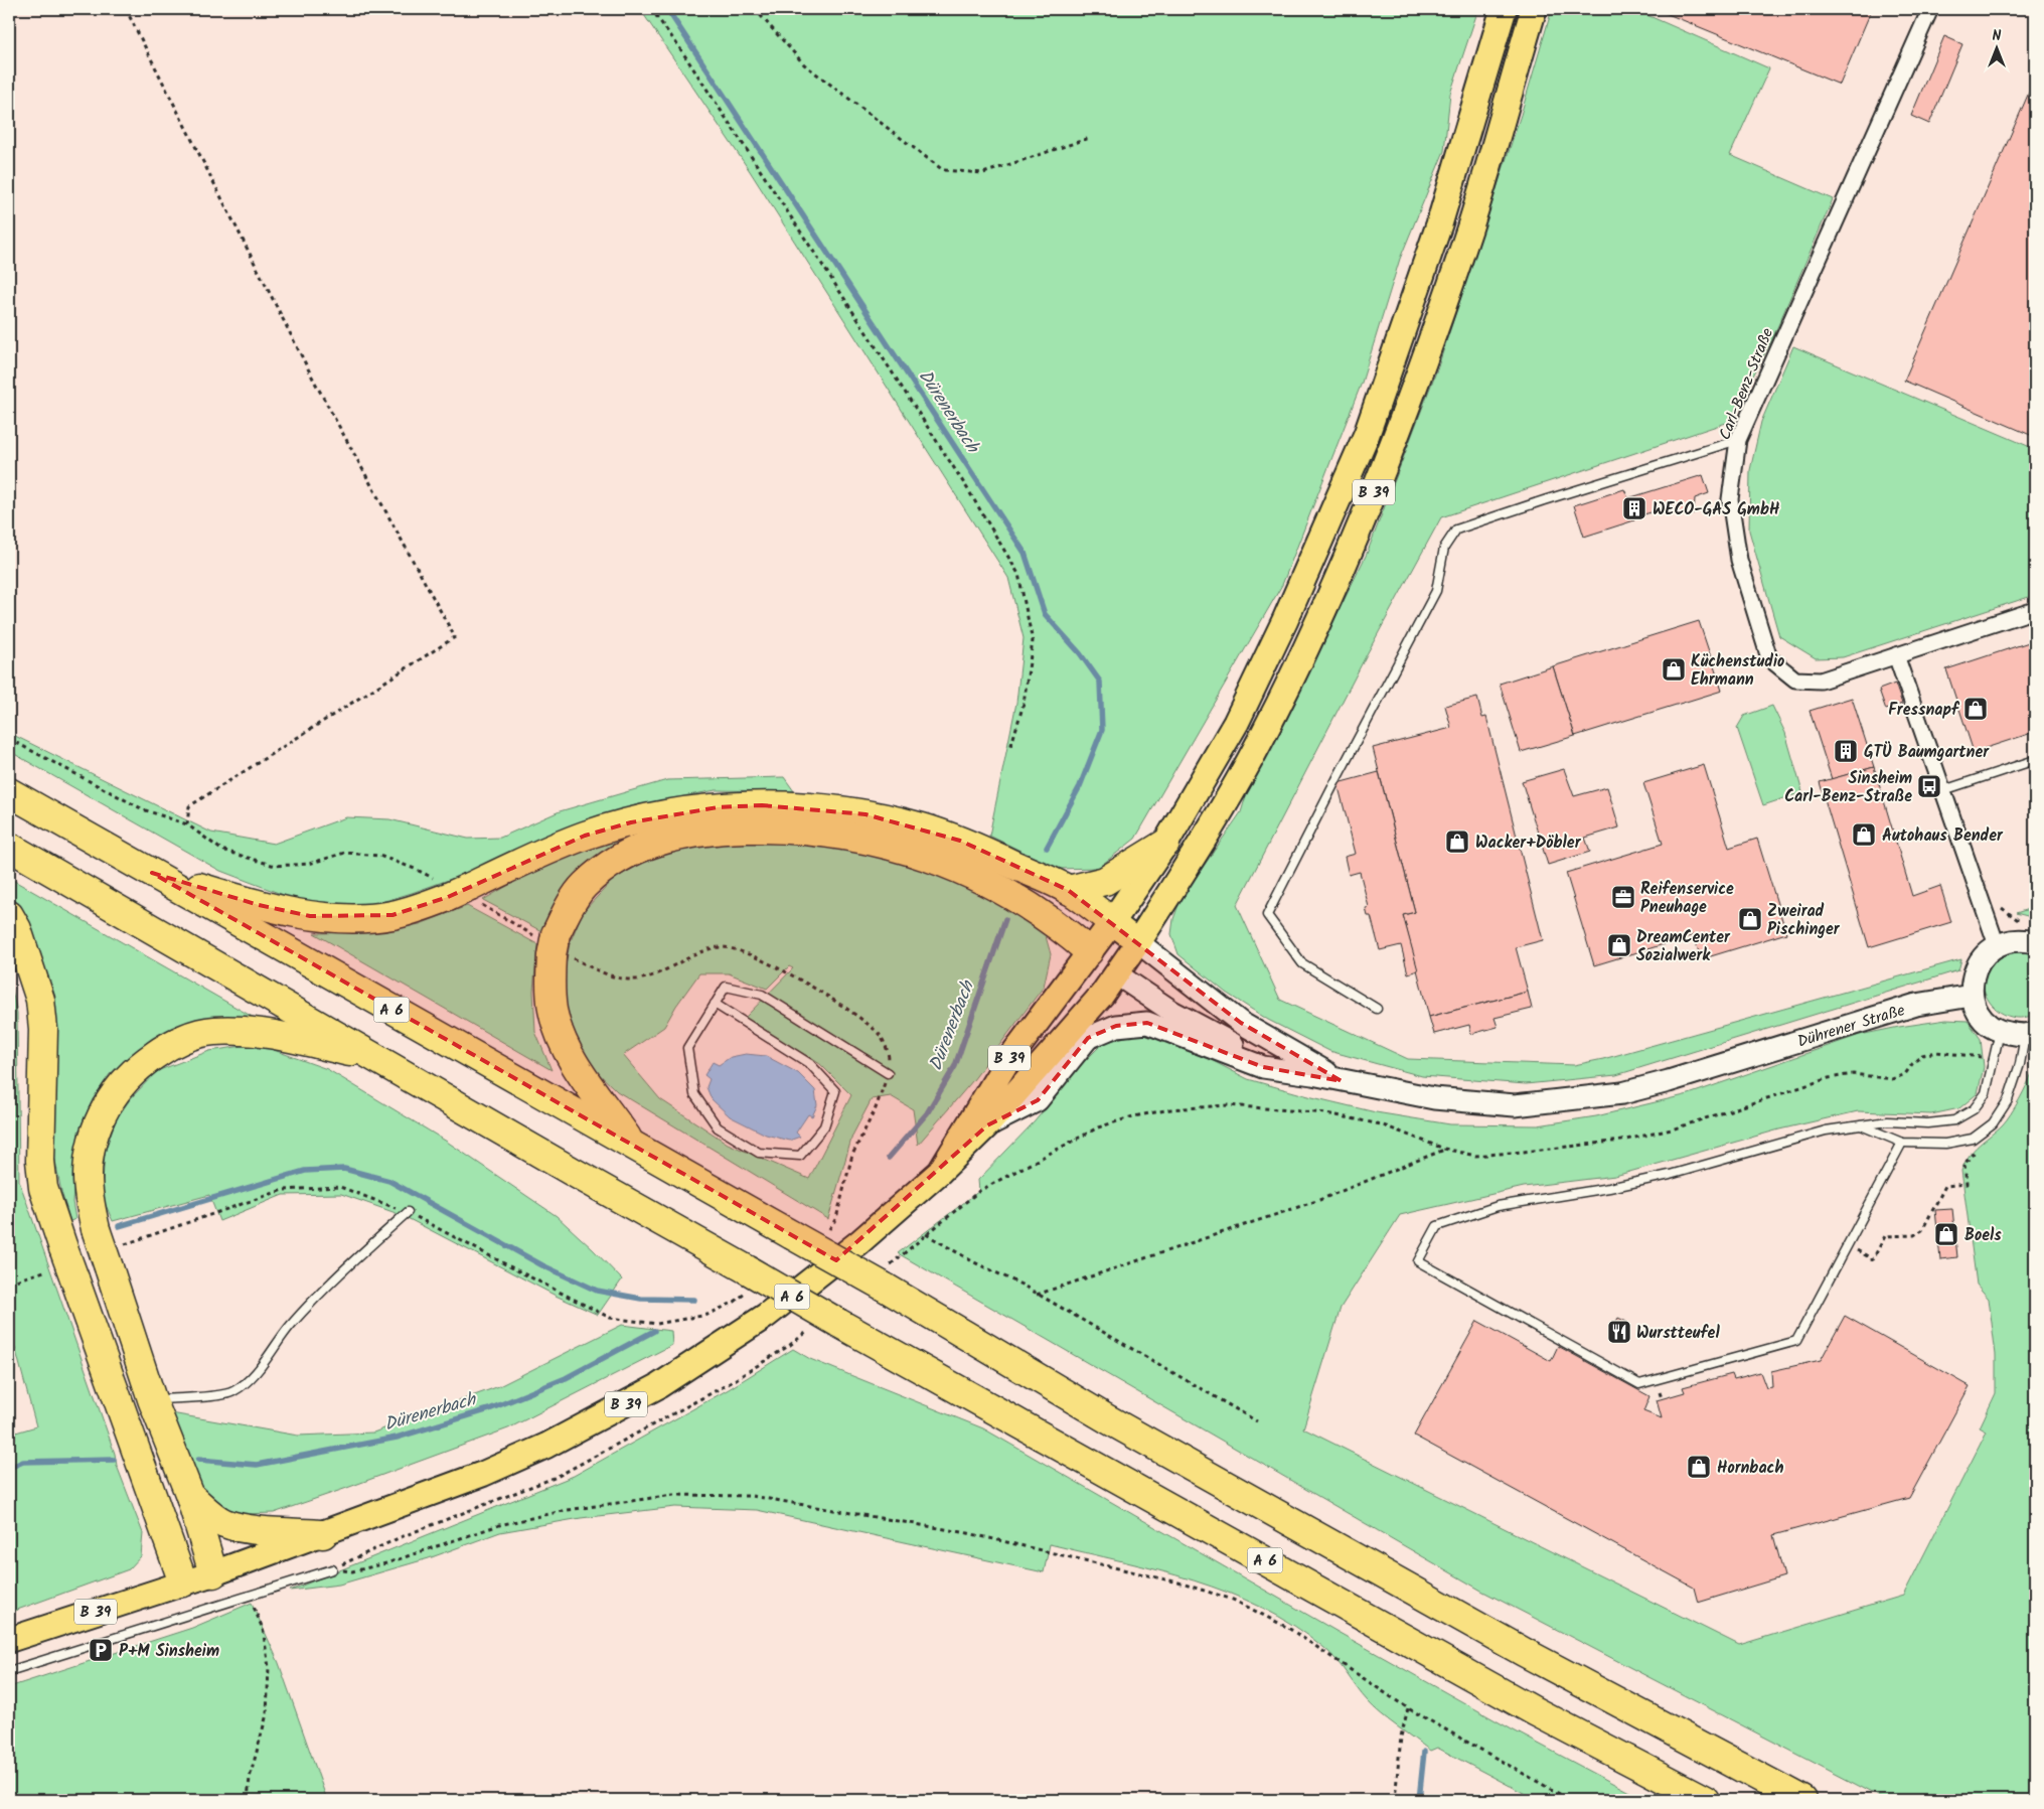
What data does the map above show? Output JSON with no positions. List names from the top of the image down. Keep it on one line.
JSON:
{"streets":{"highway":["B 39","A 6"],"main road":["Dührener Straße"],"street":["Carl-Benz-Straße"]},"water":["Dürenerbach"],"places":{"building":["WECO-GAS GmbH","GTÜ Baumgartner"],"shop":["Küchenstudio Ehrmann","Fressnapf","Autohaus Bender","Wacker+Döbler","Zweirad Pischinger","DreamCenter Sozialwerk","Boels","Hornbach"],"bus stop":["Sinsheim Carl-Benz-Straße"],"office":["Reifenservice Pneuhage"],"restaurant":["Wurstteufel"],"parking":["P+M Sinsheim"]},"north":"top"}
